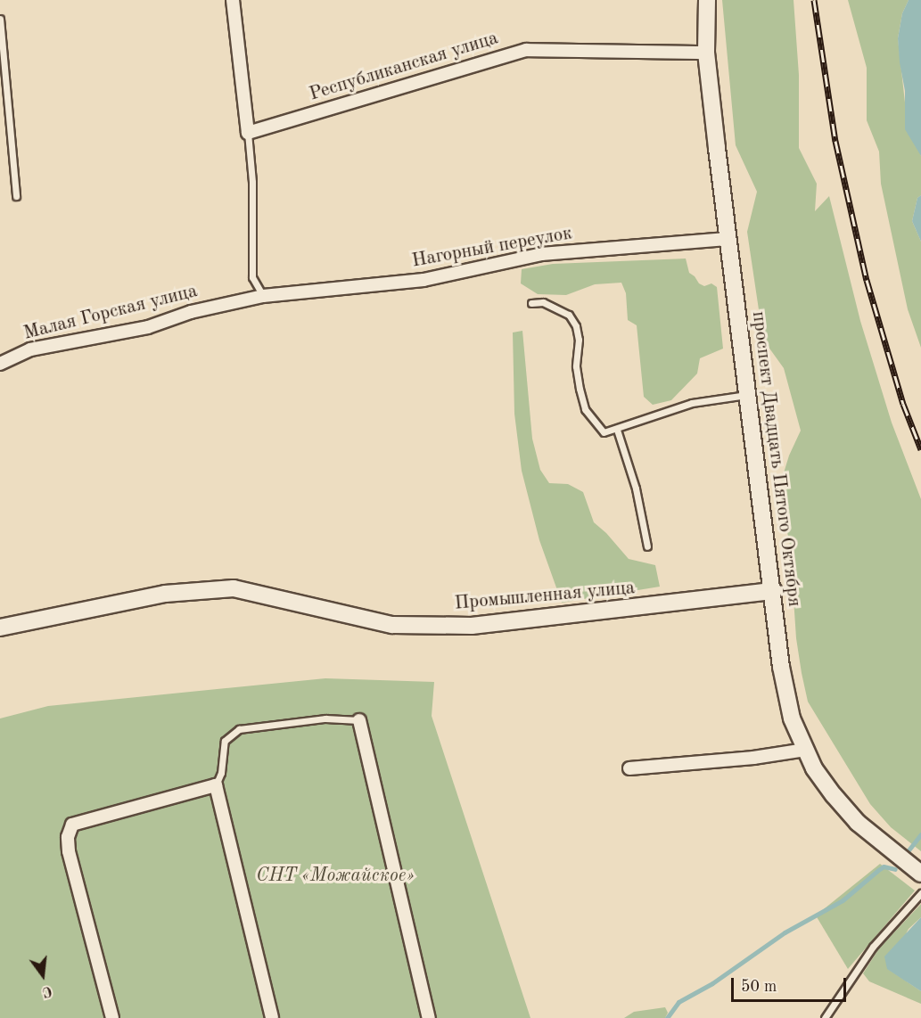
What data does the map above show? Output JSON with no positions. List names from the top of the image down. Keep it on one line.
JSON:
{"streets":{"street":["Республиканская улица","Нагорный переулок","Малая Горская улица","проспект Двадцать Пятого Октября","Промышленная улица"]},"crossings":[["Республиканская улица","проспект Двадцать Пятого Октября"],["Нагорный переулок","Малая Горская улица"],["Нагорный переулок","проспект Двадцать Пятого Октября"],["проспект Двадцать Пятого Октября","Промышленная улица"]],"parks":["СНТ «Можайское»"],"scale_bar":"50 m","north":"bottom"}
